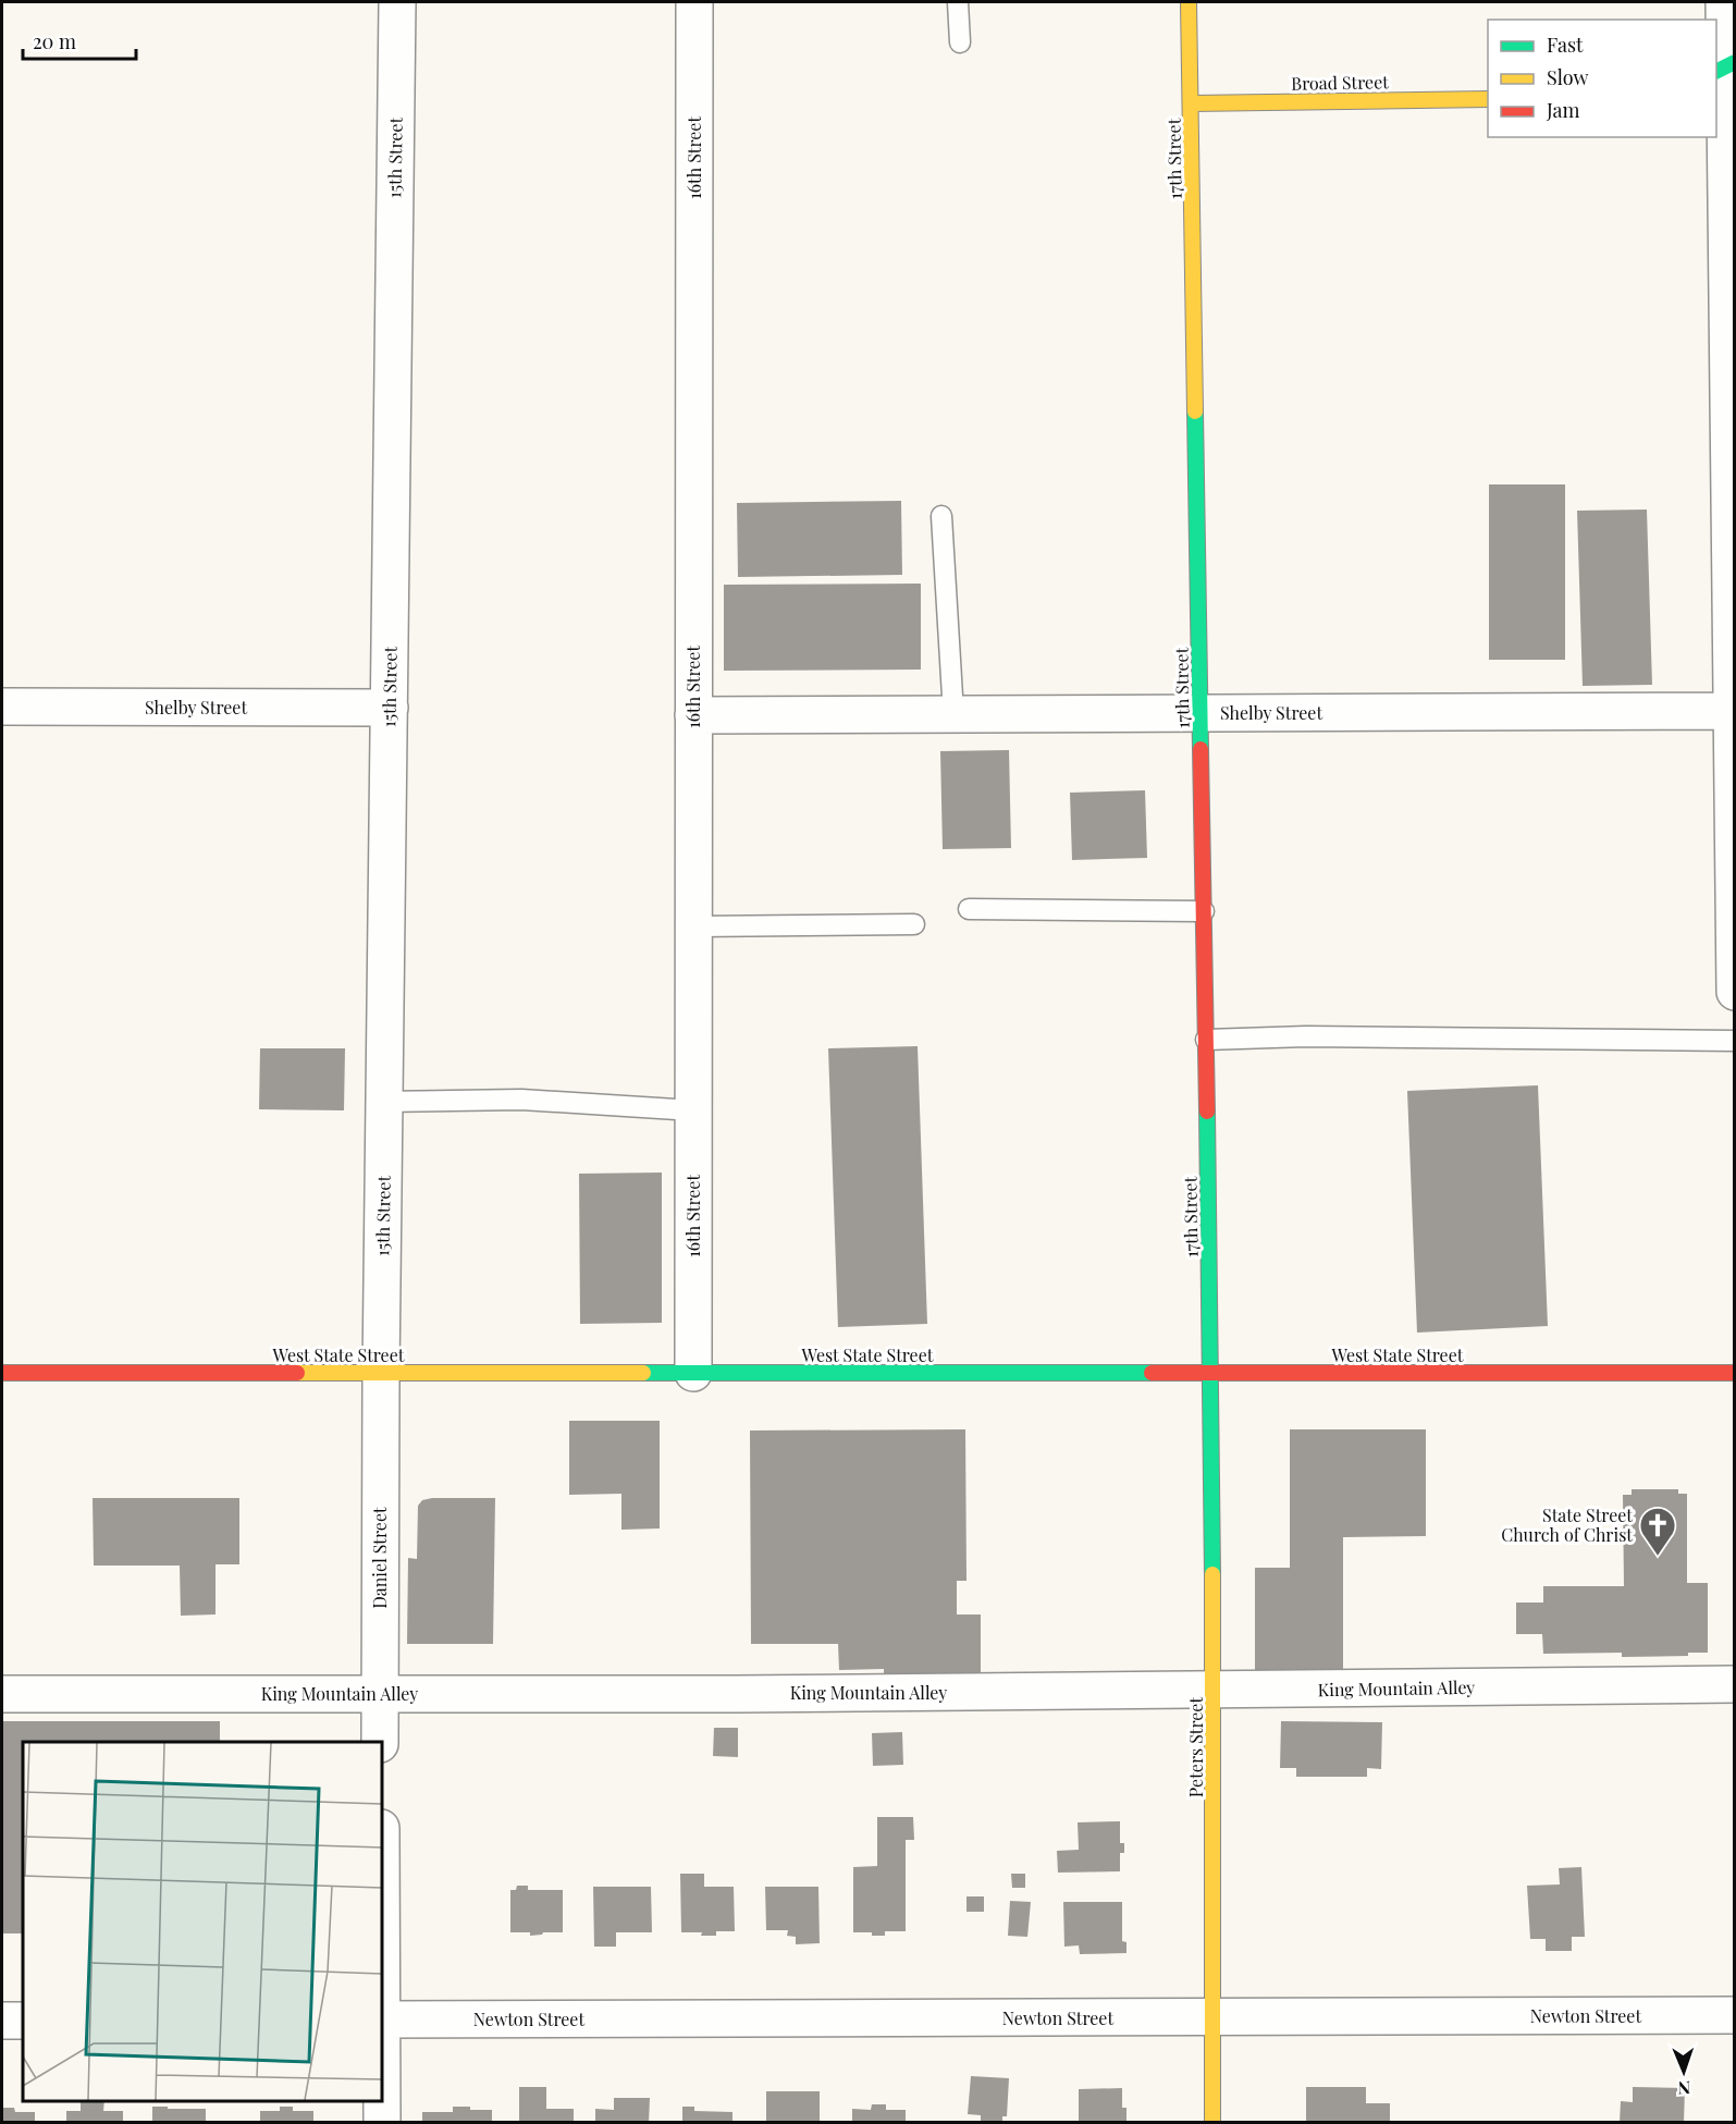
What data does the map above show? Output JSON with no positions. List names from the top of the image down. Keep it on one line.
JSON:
{"streets":{"street":["Broad Street","15th Street","16th Street","17th Street","Shelby Street","West State Street","Daniel Street","King Mountain Alley","Peters Street","Newton Street"]},"crossings":[["Broad Street","17th Street"],["15th Street","Shelby Street"],["15th Street","West State Street"],["15th Street","Daniel Street"],["16th Street","Shelby Street"],["16th Street","West State Street"],["17th Street","Shelby Street"],["17th Street","West State Street"],["17th Street","Peters Street"],["West State Street","Daniel Street"],["West State Street","Peters Street"],["Daniel Street","King Mountain Alley"],["King Mountain Alley","Peters Street"],["Peters Street","Newton Street"]],"places":{"church":["State Street Church of Christ"]},"legend":["Fast","Slow","Jam"],"scale_bar":"20 m","north":"bottom"}
